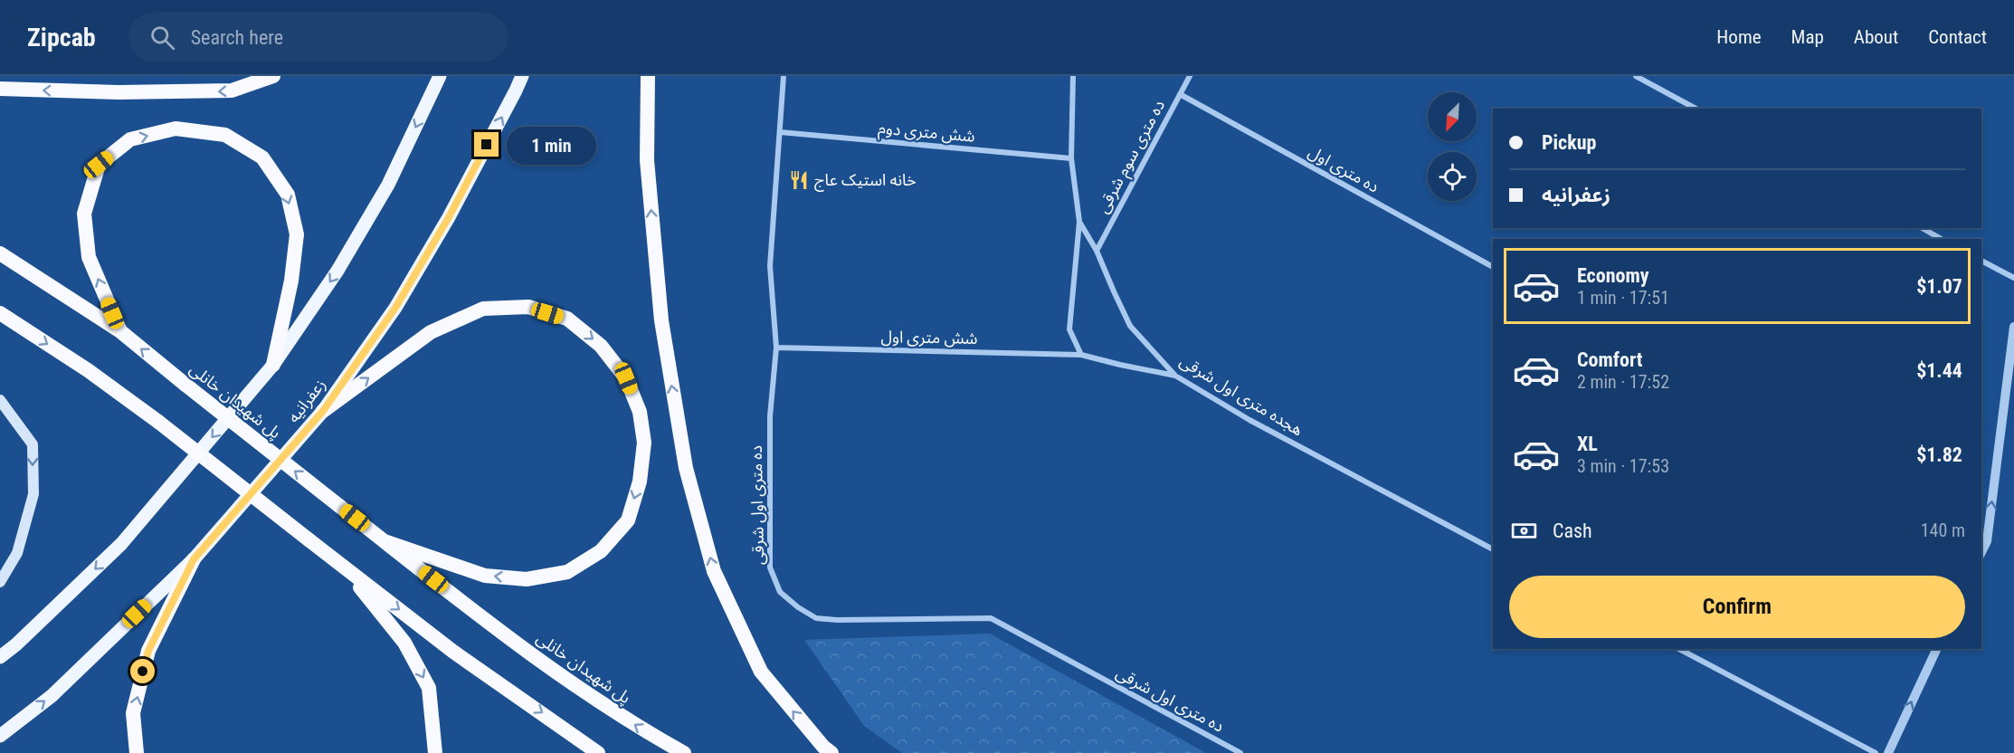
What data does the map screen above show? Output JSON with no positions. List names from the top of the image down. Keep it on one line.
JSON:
{"streets":{"highway":["پل شهیدان خانلی"],"main road":["زعفرانیه"],"street":["شش متری دوم","ده متری سوم شرقی","ده متری اول","شش متری اول","هجده متری اول شرقی","ده متری اول شرقی"]},"crossings":[["شش متری دوم","هجده متری اول شرقی"],["شش متری دوم","ده متری اول شرقی"],["ده متری سوم شرقی","ده متری اول"],["ده متری سوم شرقی","هجده متری اول شرقی"],["شش متری اول","هجده متری اول شرقی"],["شش متری اول","ده متری اول شرقی"]],"places":{"restaurant":["خانه استیک عاج"]},"north":"bottom left","page":{"header":"Zipcab","search":"Search here","nav":["Home","Map","About","Contact"],"banner":["Pickup","زعفرانیه"],"bubble":"1 min","list":[{"name":"Economy","note":"1 min · 17:51","value":"$1.07"},{"name":"Comfort","note":"2 min · 17:52","value":"$1.44"},{"name":"XL","note":"3 min · 17:53","value":"$1.82"}],"pay":["Cash","140 m"],"buttons":"Confirm"}}
